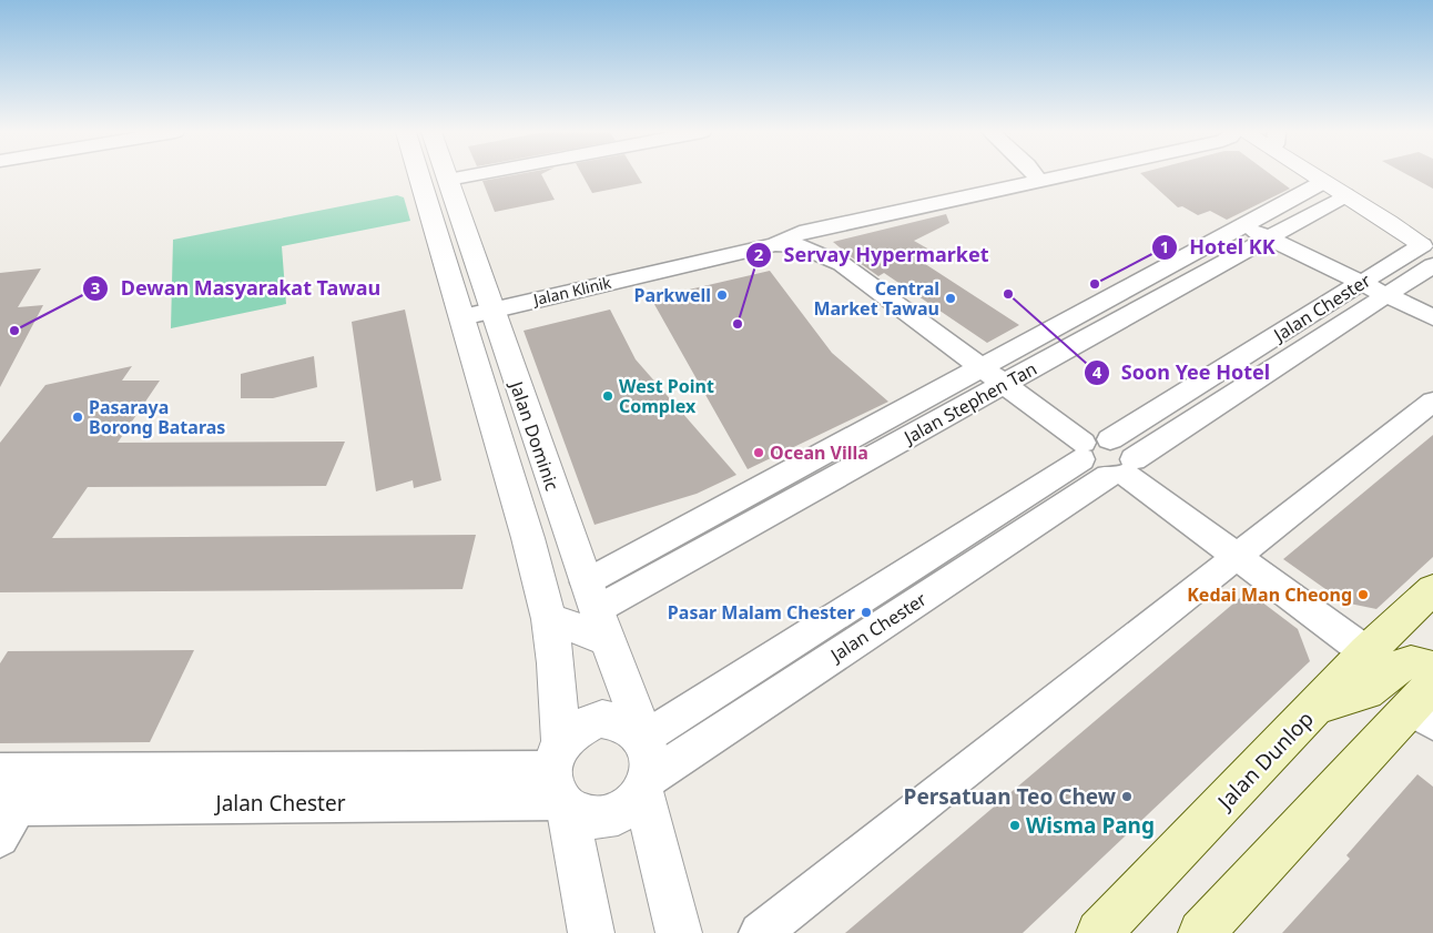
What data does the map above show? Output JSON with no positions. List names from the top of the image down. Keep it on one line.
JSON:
{"streets":{"main road":["Jalan Dunlop"],"street":["Jalan Klinik","Jalan Chester","Jalan Stephen Tan","Jalan Dominic"]},"crossings":[["Jalan Klinik","Jalan Dominic"],["Jalan Chester","Jalan Dominic"],["Jalan Stephen Tan","Jalan Dominic"]],"places":["Hotel KK","Soon Yee Hotel","Parkwell","Central Market Tawau","Servay Hypermarket","Dewan Masyarakat Tawau","West Point Complex","Pasaraya Borong Bataras","Ocean Villa","Kedai Man Cheong","Pasar Malam Chester","Persatuan Teo Chew","Wisma Pang"]}
